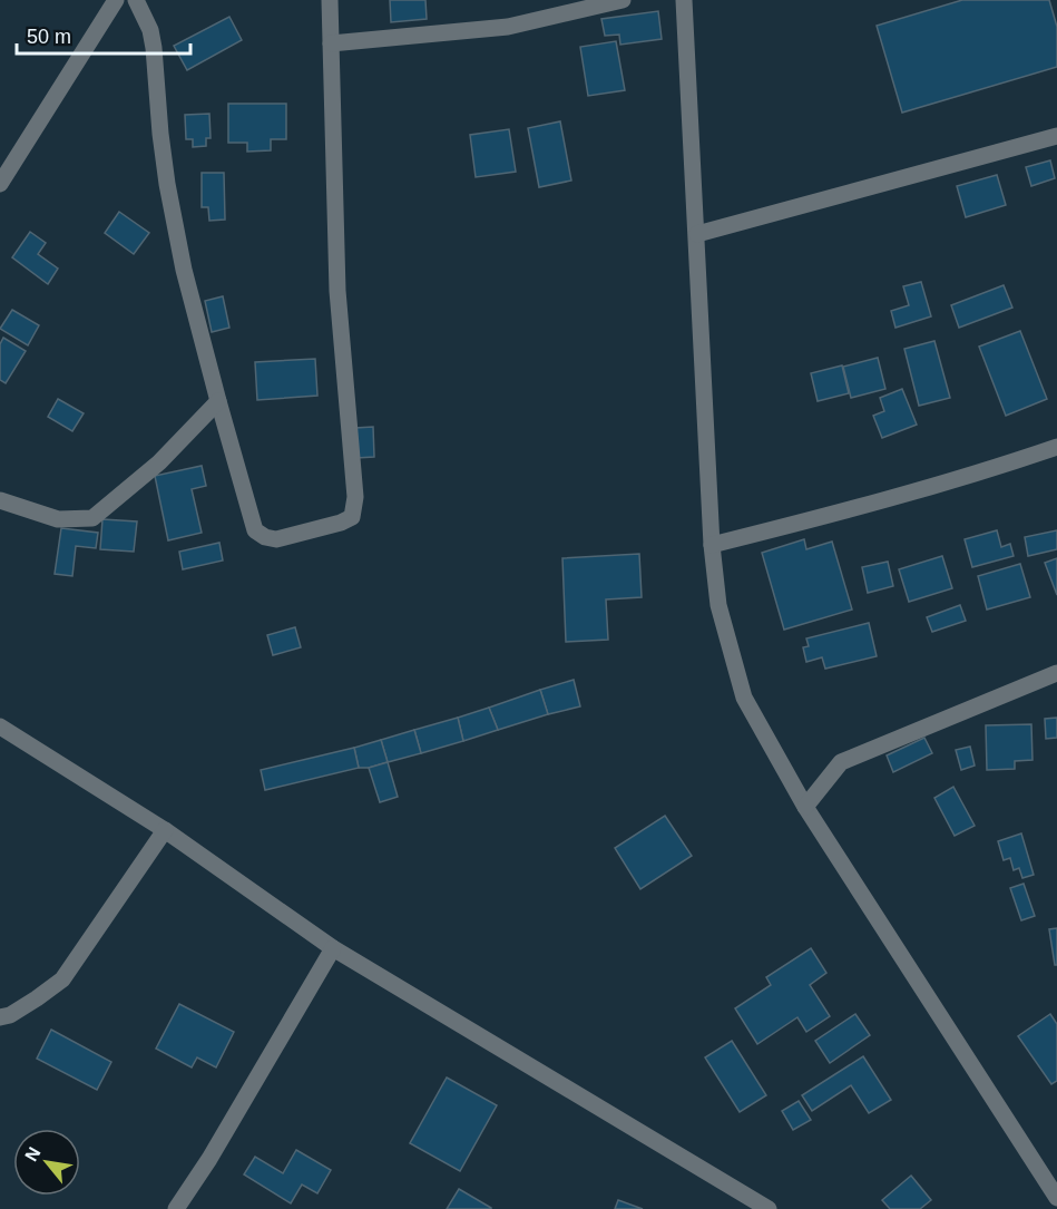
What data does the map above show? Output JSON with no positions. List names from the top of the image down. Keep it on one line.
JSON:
{"scale_bar":"50 m","north":"top left"}
